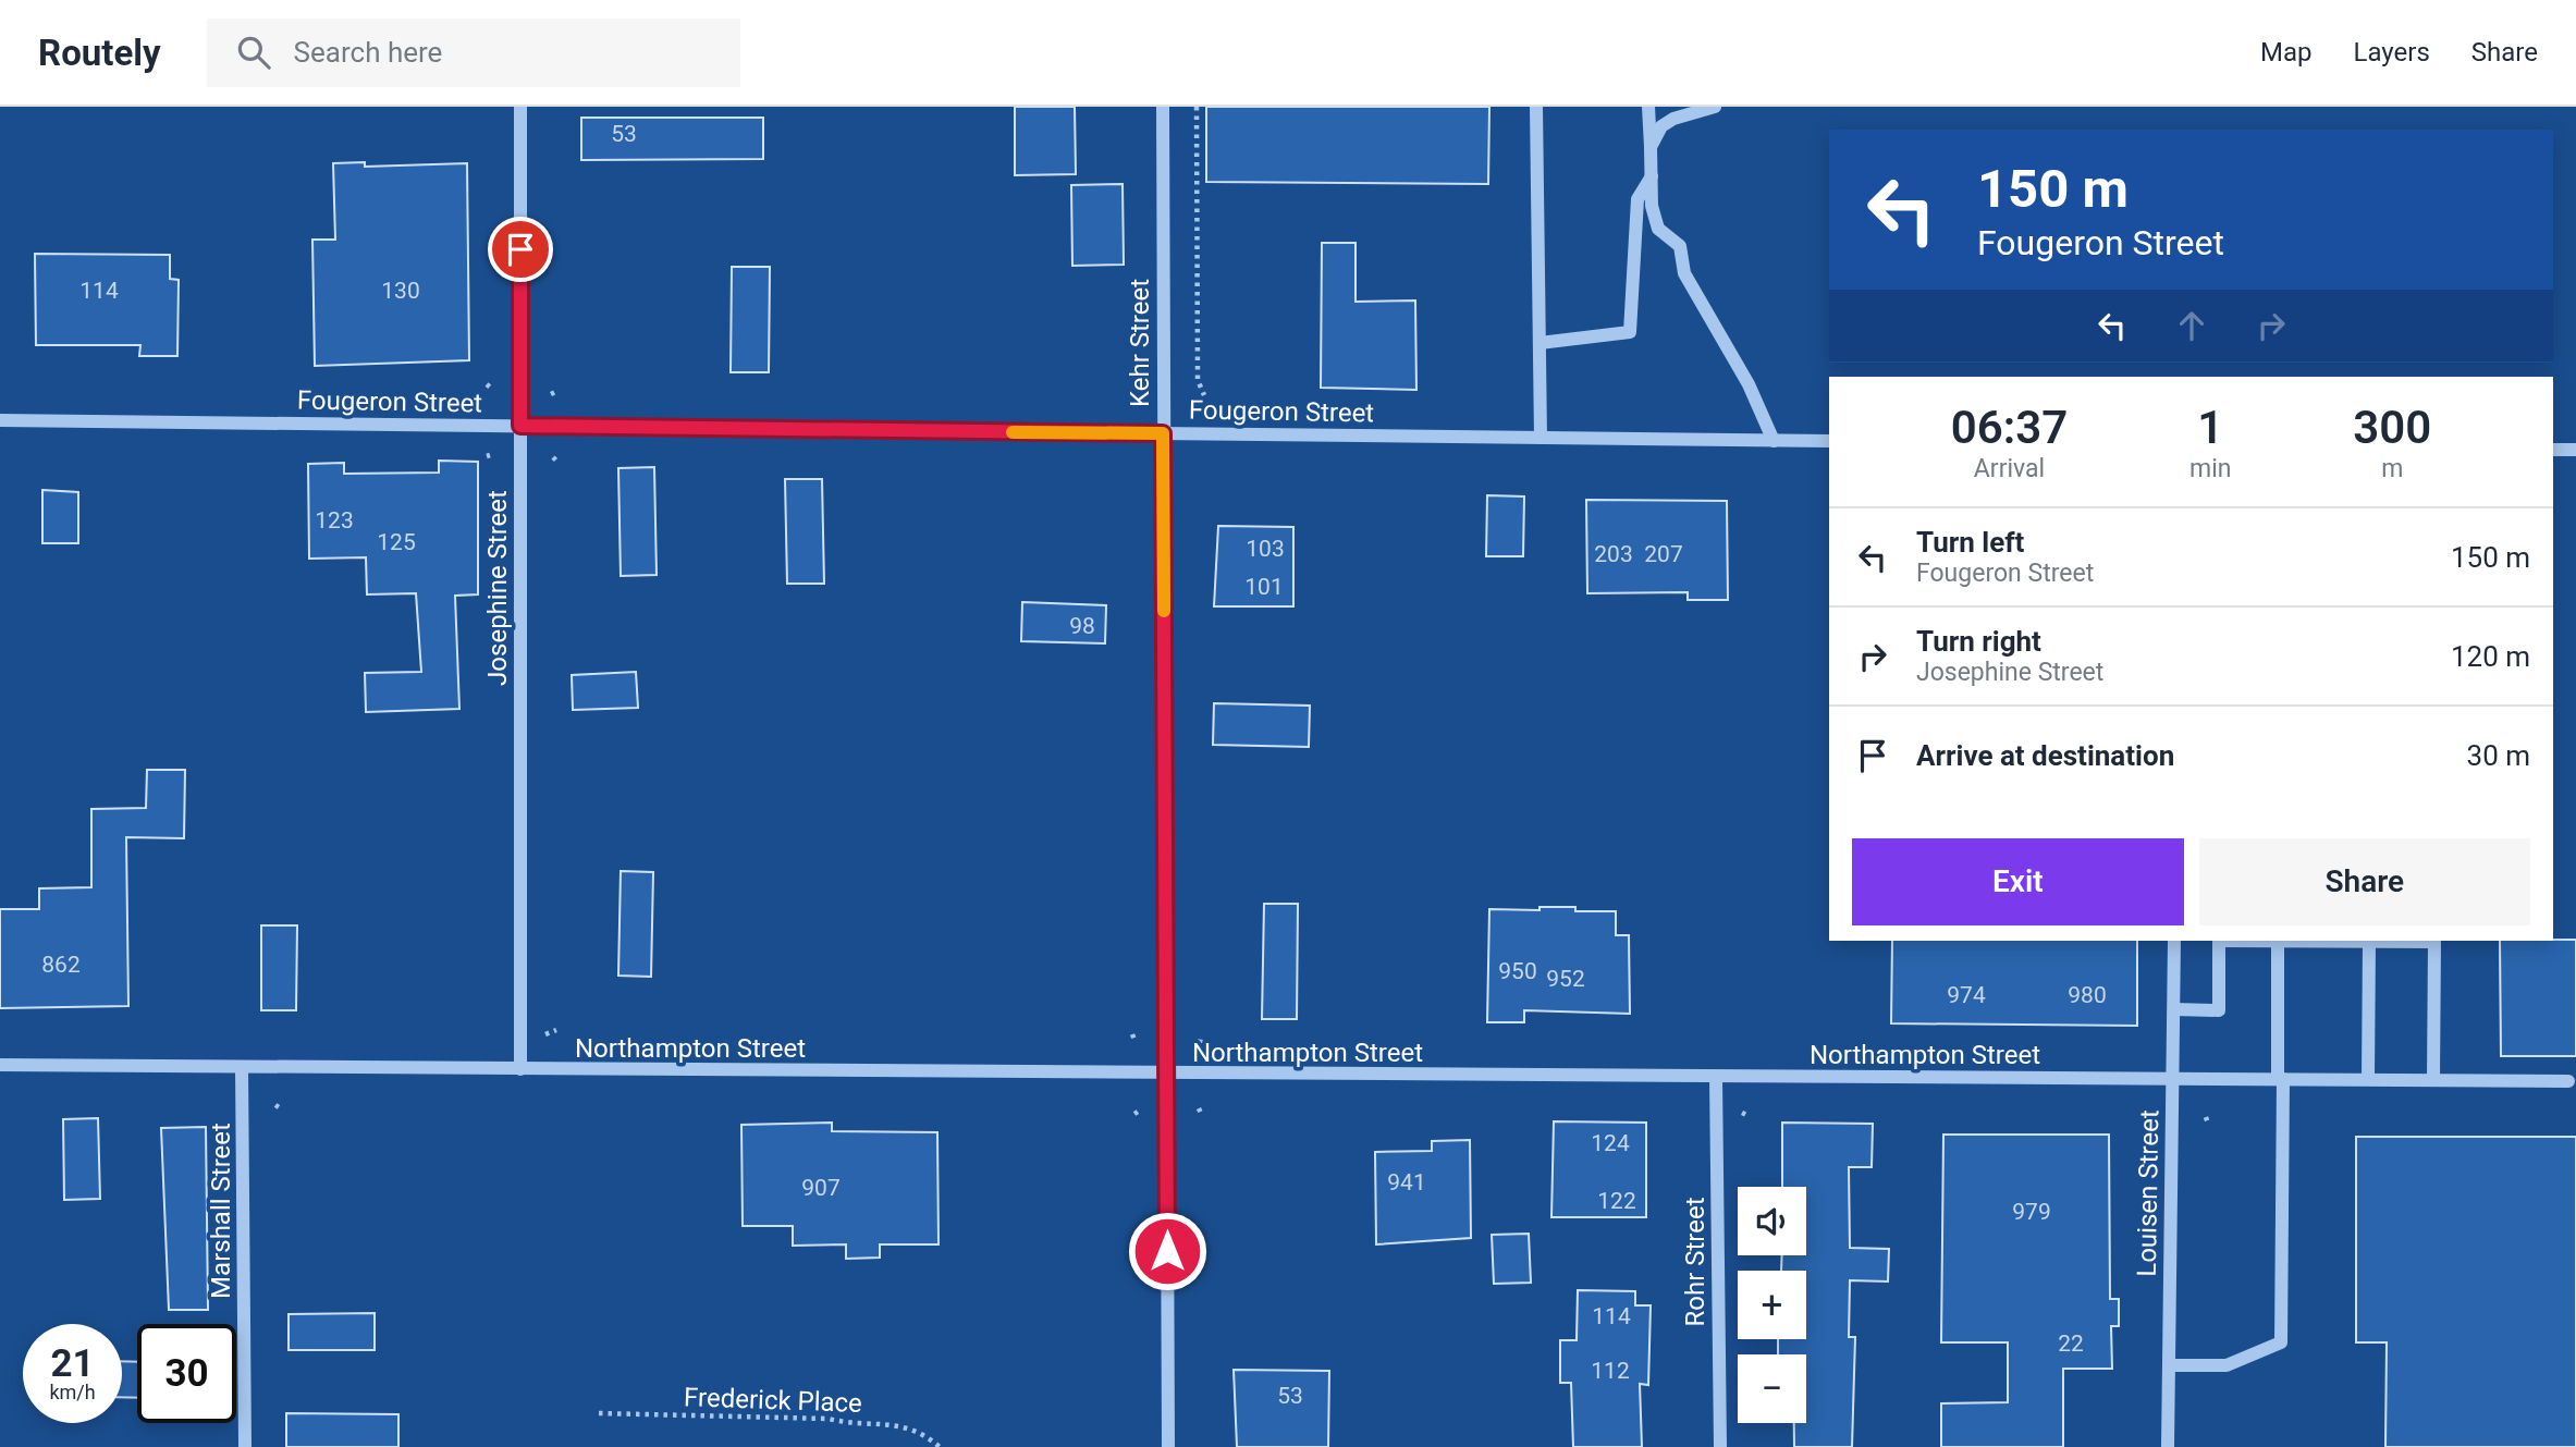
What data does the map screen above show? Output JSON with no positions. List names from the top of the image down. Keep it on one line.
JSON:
{"streets":{"street":["Kehr Street","Fougeron Street","Josephine Street","Northampton Street","Louisen Street","Marshall Street","Rohr Street"],"path":["Frederick Place"]},"crossings":[["Kehr Street","Fougeron Street"],["Kehr Street","Northampton Street"],["Fougeron Street","Josephine Street"],["Josephine Street","Northampton Street"],["Northampton Street","Louisen Street"],["Northampton Street","Marshall Street"],["Northampton Street","Rohr Street"]],"house_numbers":["53","114","130","123","125","103","203","207","101","98","862","950","952","974","980","124","941","907","122","979","114","22","112","53"],"page":{"header":"Routely","search":"Search here","nav":["Map","Layers","Share"],"turn":["150 m","Fougeron Street"],"eta":["06:37","Arrival","1","min","300","m"],"list":[{"name":"Turn left","note":"Fougeron Street","value":"150 m"},{"name":"Turn right","note":"Josephine Street","value":"120 m"},{"name":"Arrive at destination","value":"30 m"}],"buttons":["Exit","Share"],"map_buttons":["+","−"],"speed":"21 km/h","limit":"30"}}
